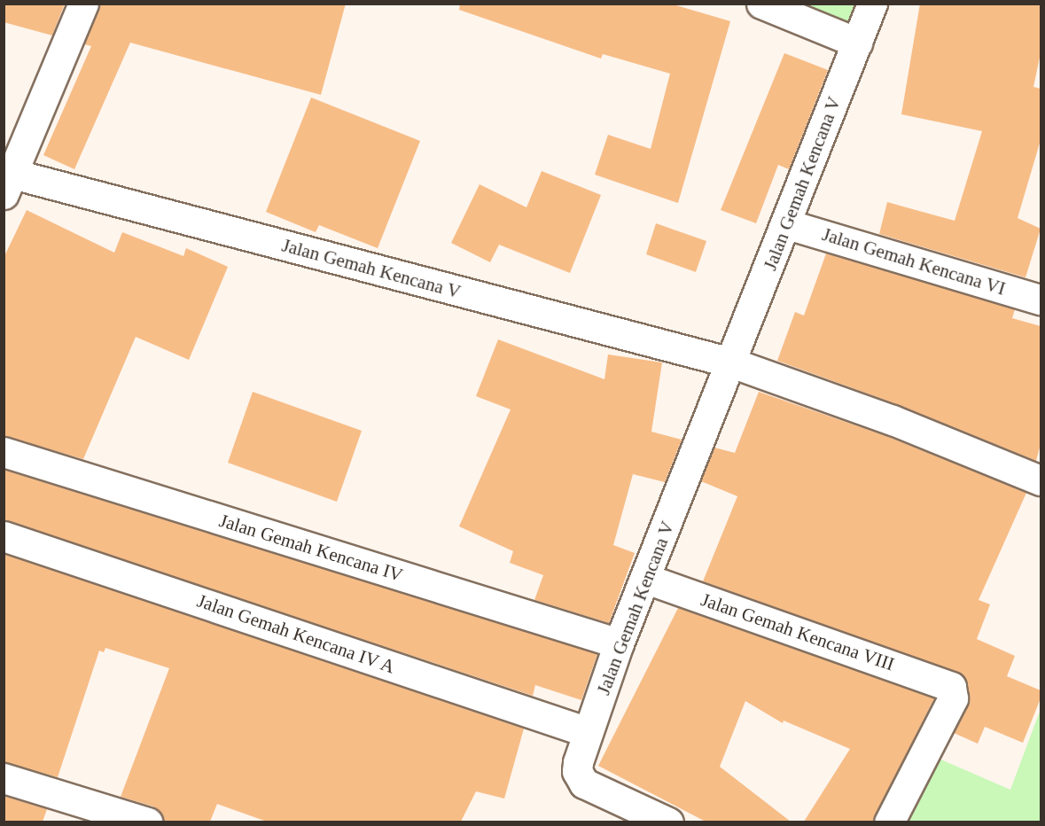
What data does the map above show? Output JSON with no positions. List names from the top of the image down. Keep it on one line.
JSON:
{"streets":{"street":["Jalan Gemah Kencana V","Jalan Gemah Kencana VI","Jalan Gemah Kencana IV","Jalan Gemah Kencana VIII","Jalan Gemah Kencana IV A"]},"crossings":[["Jalan Gemah Kencana V","Jalan Gemah Kencana VI"],["Jalan Gemah Kencana V","Jalan Gemah Kencana IV"],["Jalan Gemah Kencana V","Jalan Gemah Kencana VIII"],["Jalan Gemah Kencana V","Jalan Gemah Kencana IV A"]]}
